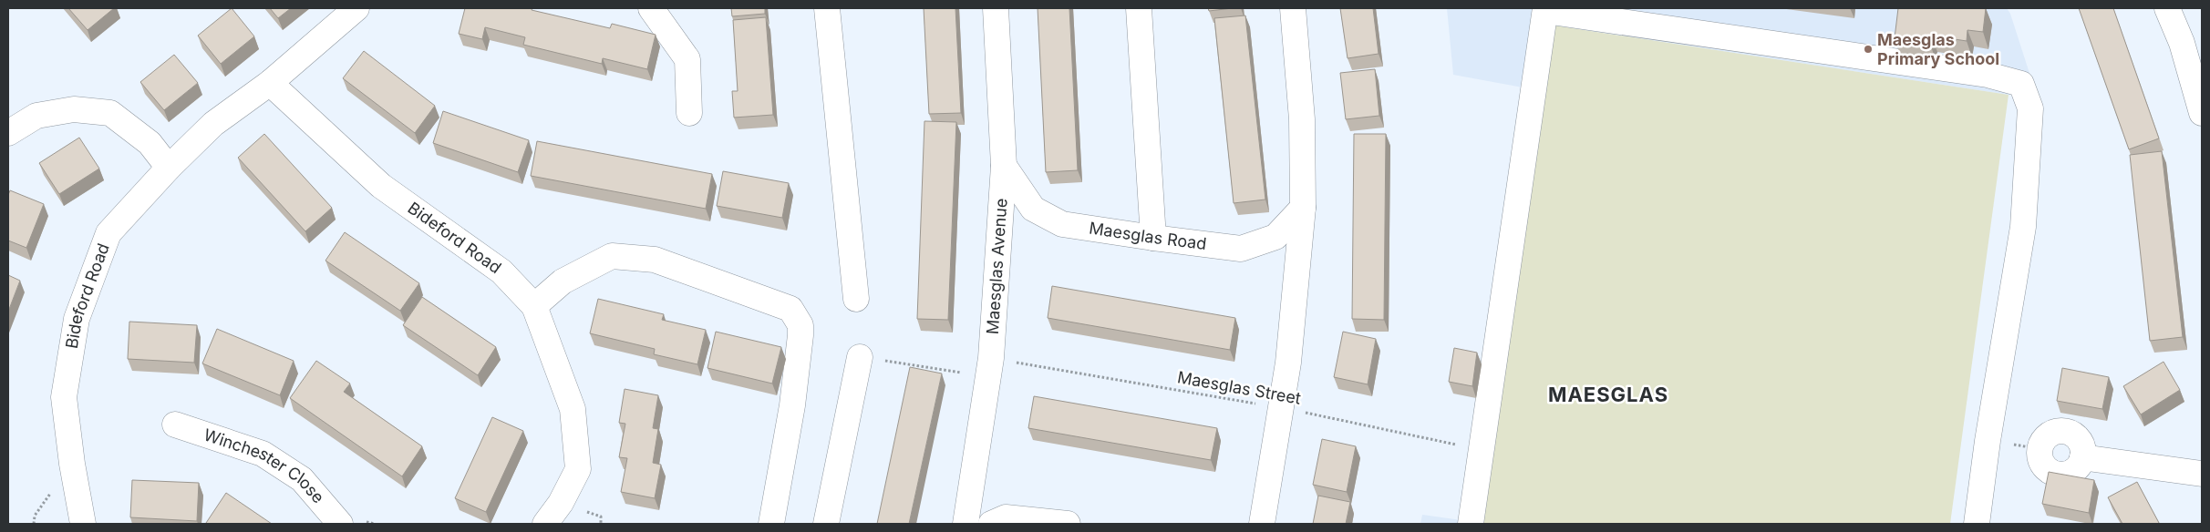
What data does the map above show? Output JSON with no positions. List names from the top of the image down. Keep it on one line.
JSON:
{"streets":{"street":["Maesglas Road","Bideford Road","Maesglas Avenue","Winchester Close"],"path":["Maesglas Street"]},"crossings":[["Maesglas Road","Maesglas Avenue"],["Maesglas Avenue","Maesglas Street"]],"districts":["MAESGLAS"],"places":["Maesglas Primary School"]}
